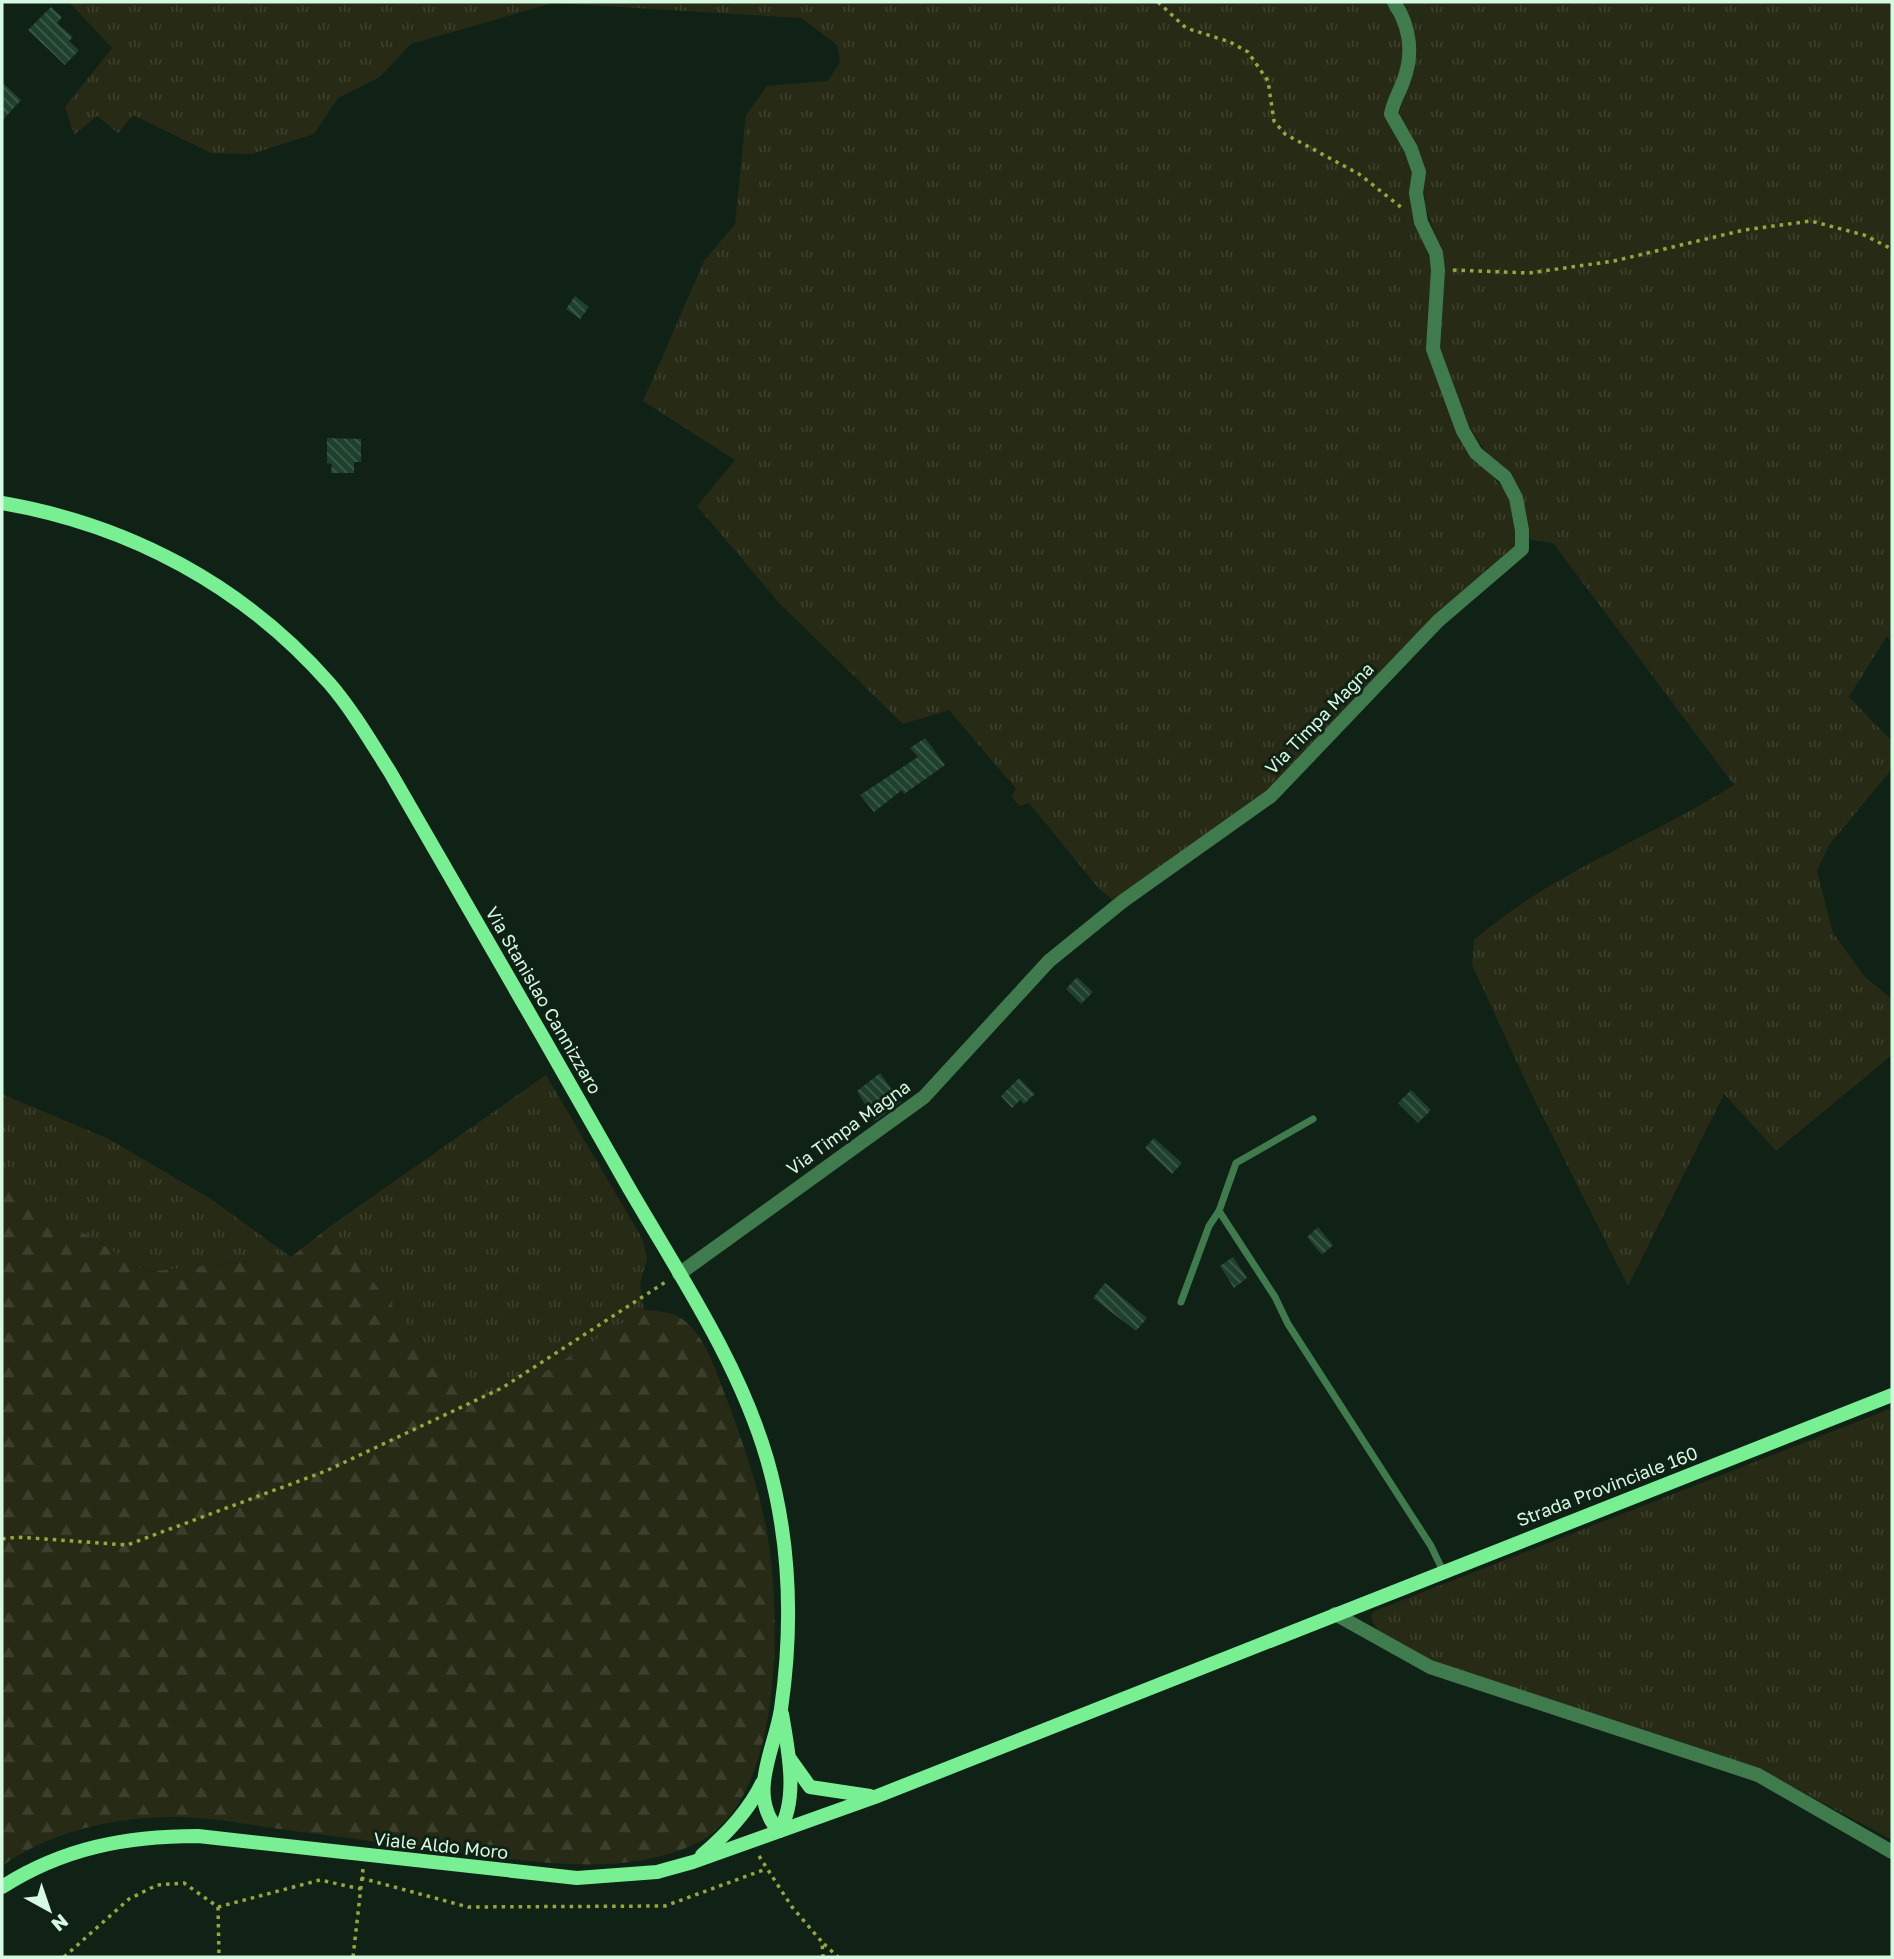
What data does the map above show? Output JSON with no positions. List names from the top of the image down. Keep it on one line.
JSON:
{"streets":{"street":["Via Timpa Magna","Via Stanislao Cannizzaro","Strada Provinciale 160","Viale Aldo Moro"]},"crossings":[["Via Timpa Magna","Via Stanislao Cannizzaro"],["Strada Provinciale 160","Viale Aldo Moro"]],"north":"bottom right"}
